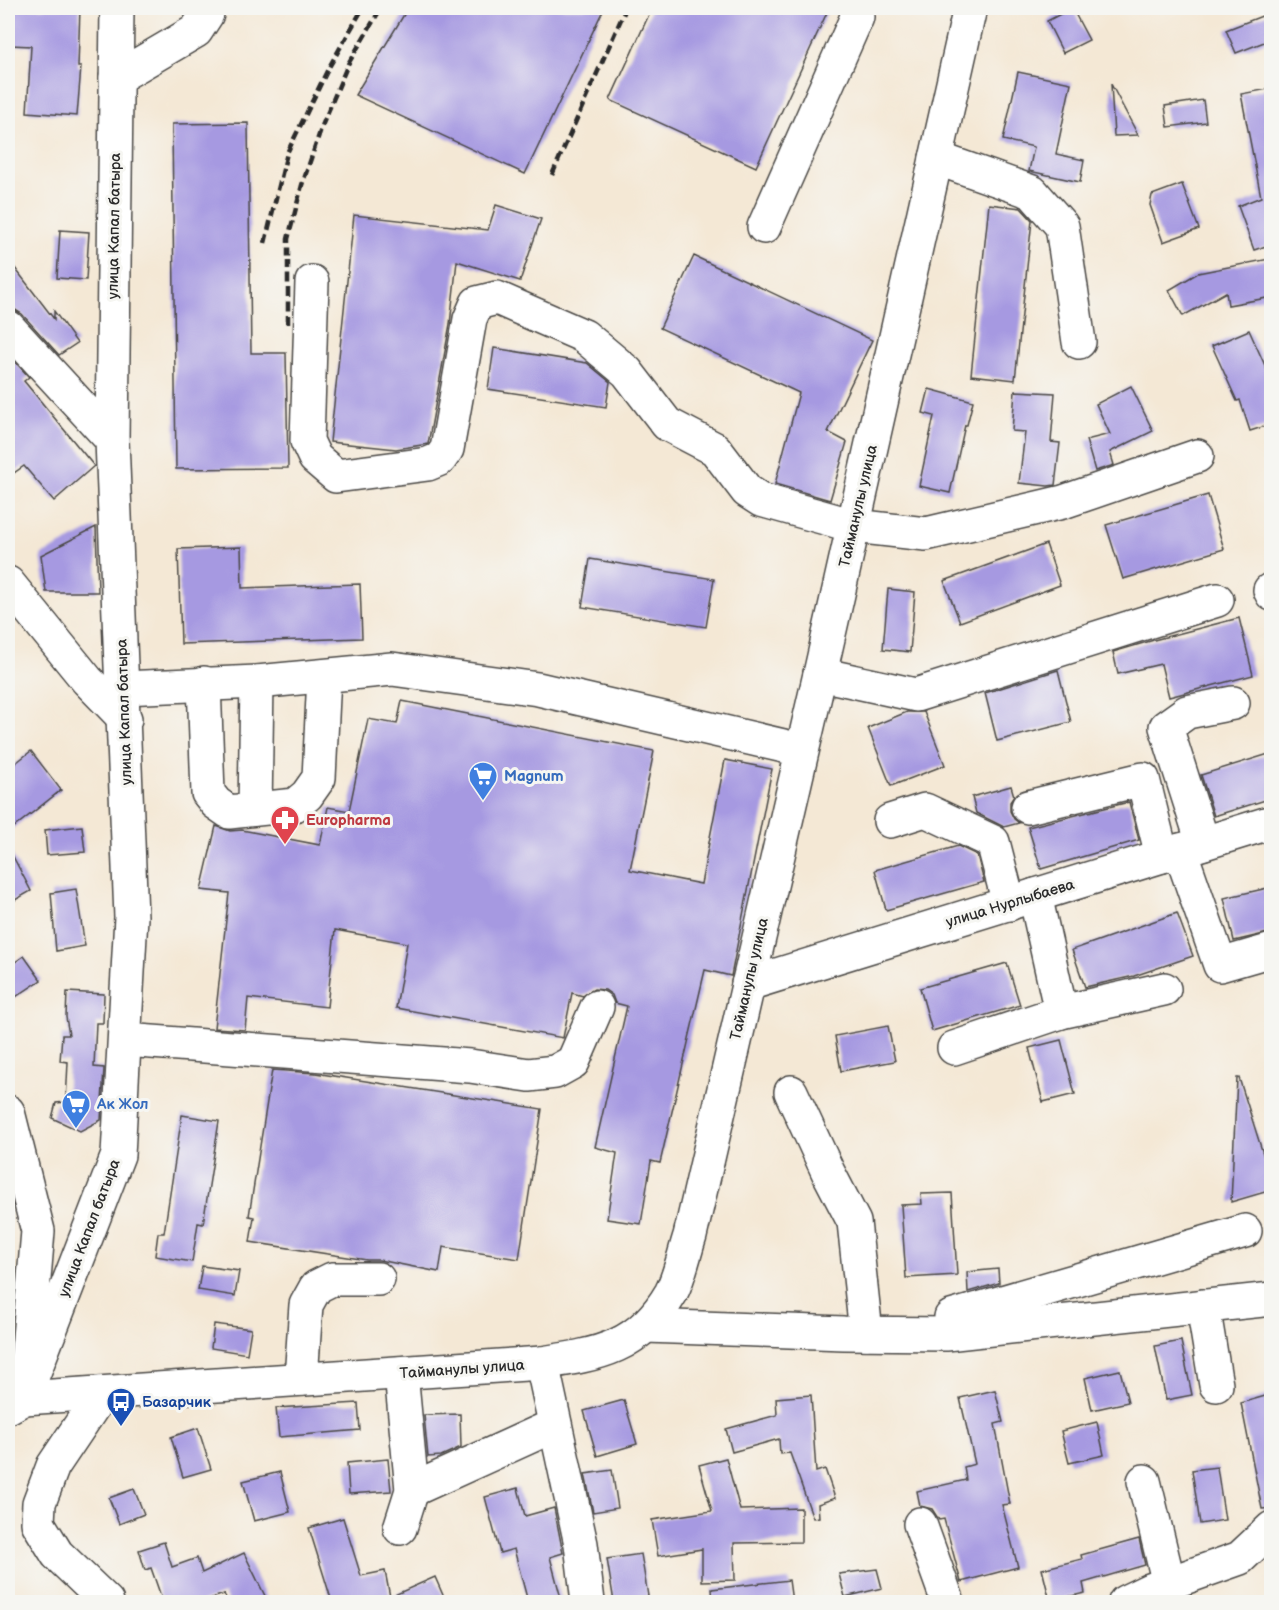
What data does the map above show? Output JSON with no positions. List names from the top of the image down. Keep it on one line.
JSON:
{"streets":{"street":["улица Капал батыра","Тайманулы улица","улица Нурлыбаева"]},"crossings":[["улица Капал батыра","Тайманулы улица"],["Тайманулы улица","улица Нурлыбаева"]],"places":{"supermarket":["Magnum","Ак Жол"],"pharmacy":["Europharma"],"bus stop":["Базарчик"]}}
